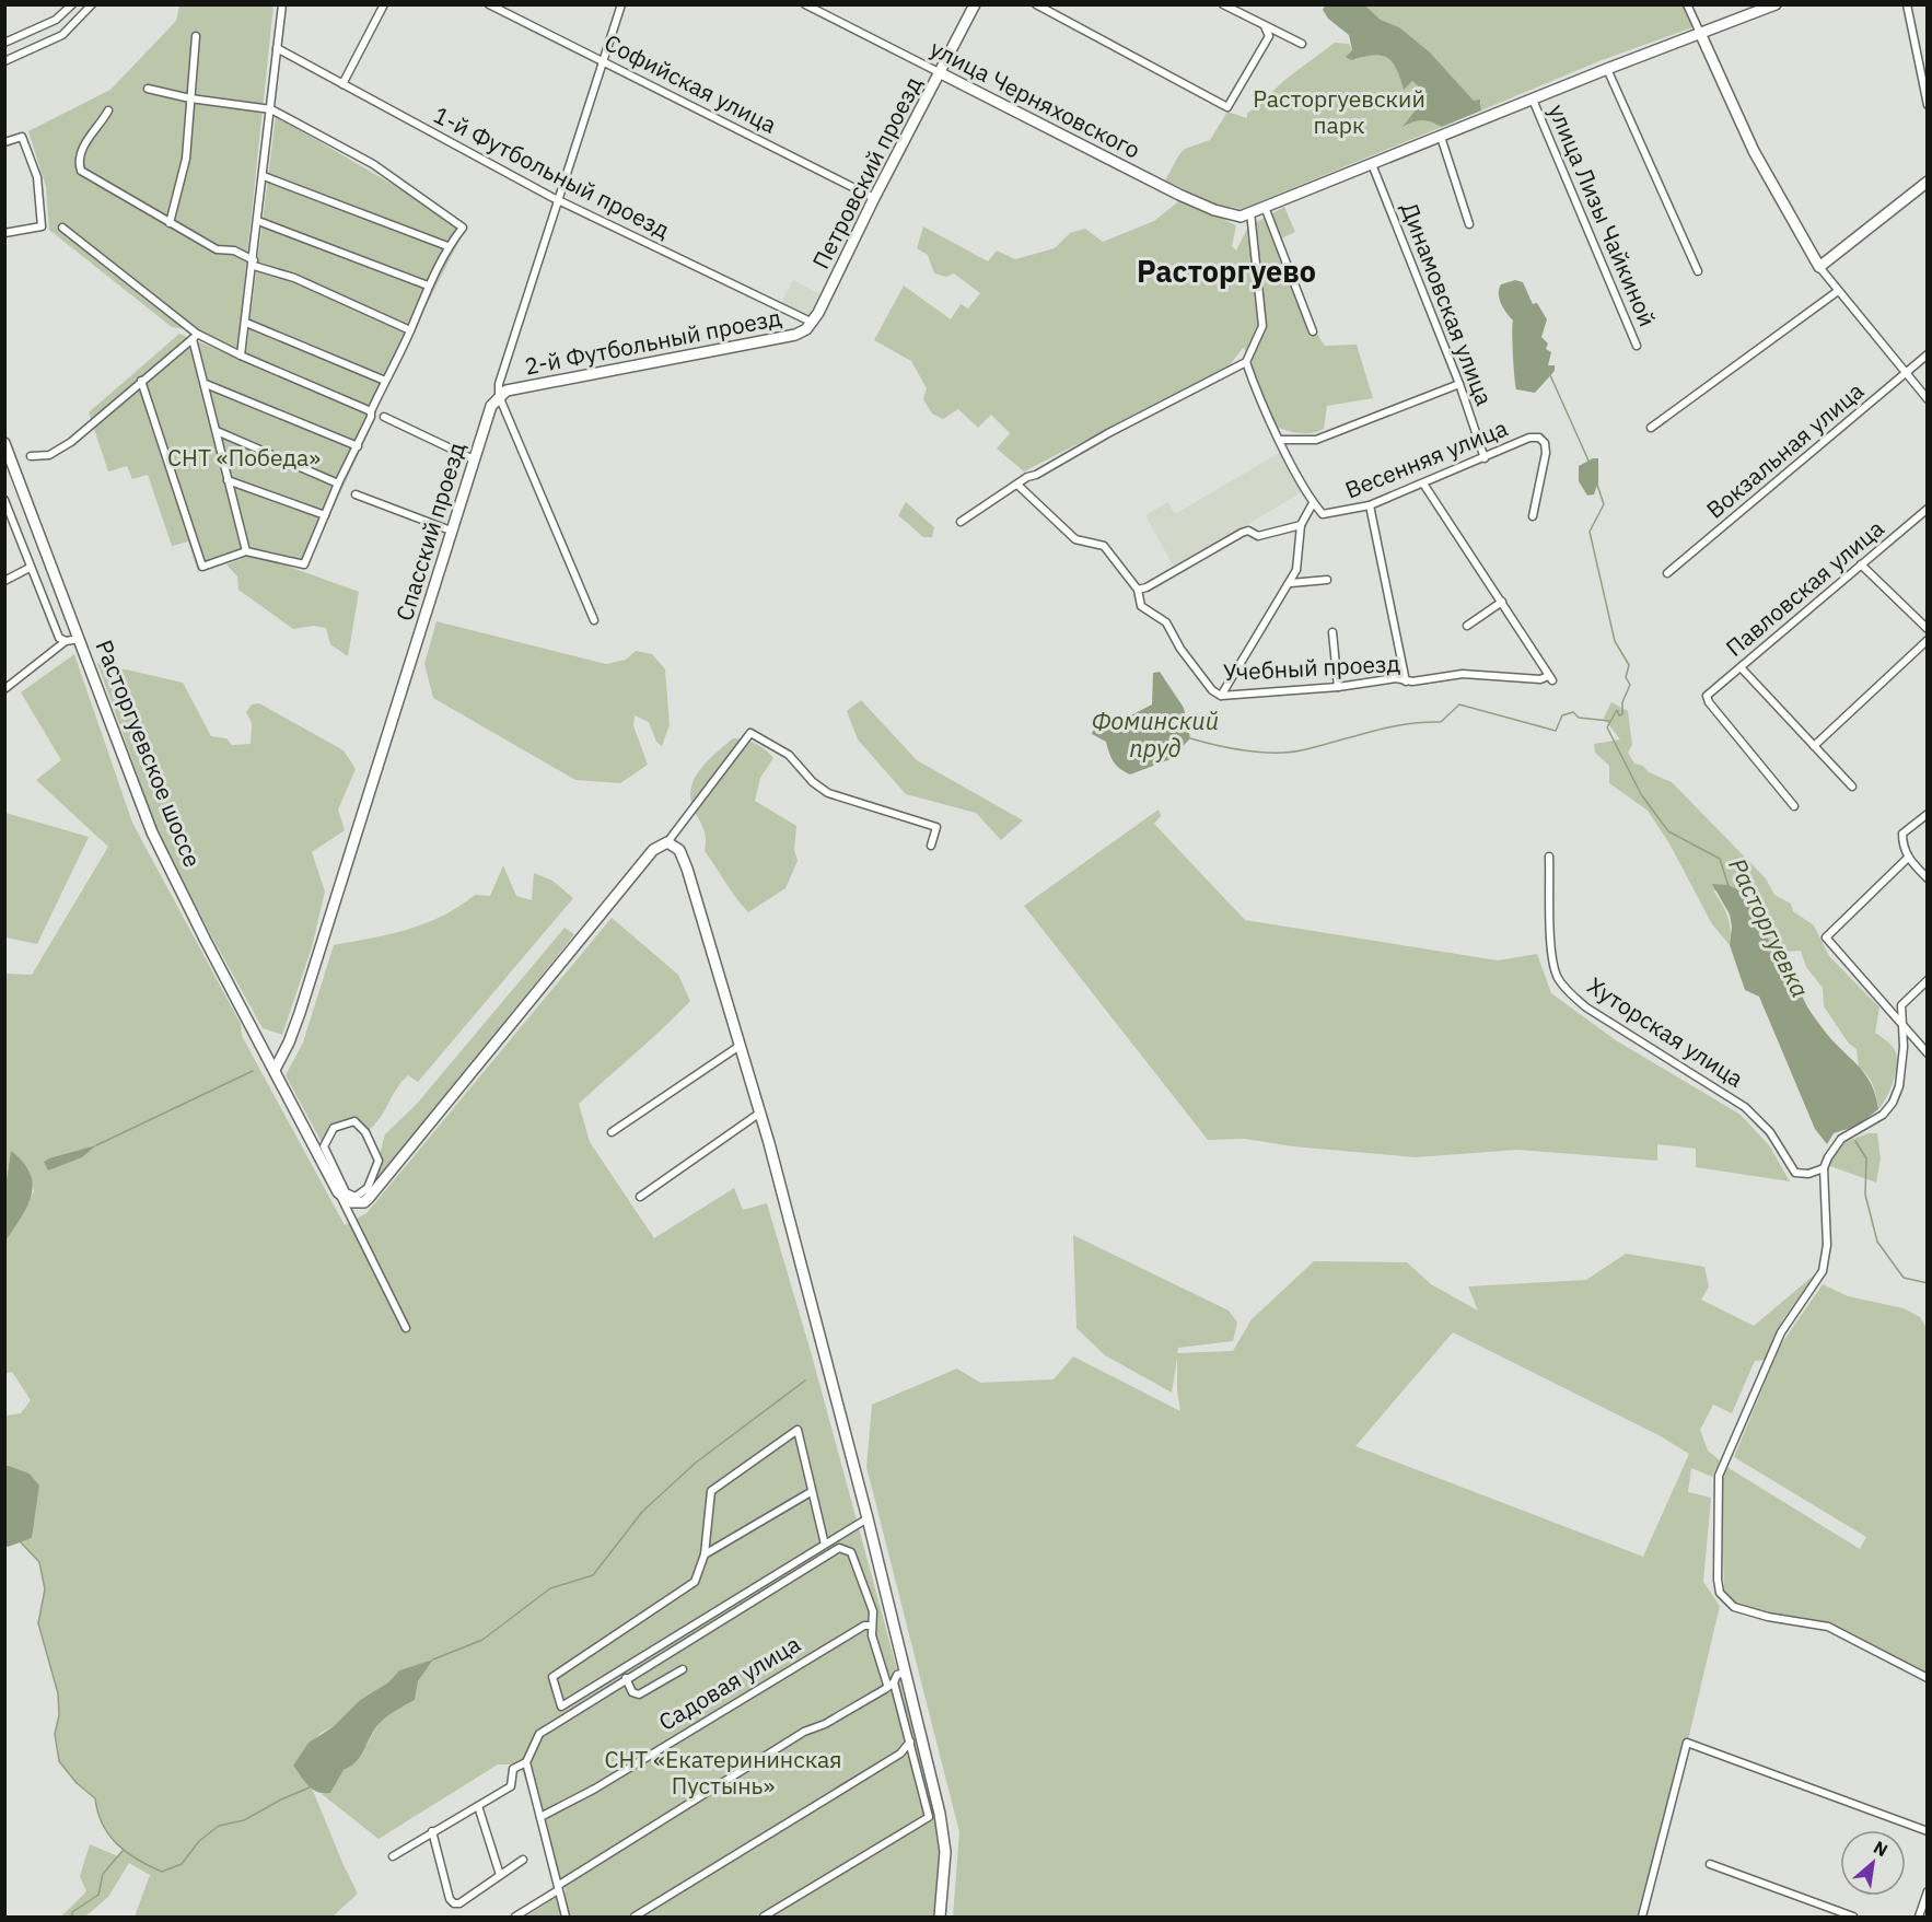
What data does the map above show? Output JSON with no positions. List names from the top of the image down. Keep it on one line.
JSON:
{"streets":{"street":["Софийская улица","улица Черняховского","1-й Футбольный проезд","Петровский проезд","улица Лизы Чайкиной","Динамовская улица","2-й Футбольный проезд","Вокзальная улица","Весенняя улица","Спасский проезд","Павловская улица","Учебный проезд","Расторгуевское шоссе","Хуторская улица","Садовая улица"]},"crossings":[["Софийская улица","Петровский проезд"],["Софийская улица","Спасский проезд"],["улица Черняховского","Петровский проезд"],["1-й Футбольный проезд","Петровский проезд"],["1-й Футбольный проезд","2-й Футбольный проезд"],["1-й Футбольный проезд","Спасский проезд"],["Петровский проезд","2-й Футбольный проезд"],["Динамовская улица","Весенняя улица"],["2-й Футбольный проезд","Спасский проезд"],["Спасский проезд","Расторгуевское шоссе"]],"districts":["Расторгуево"],"water":["Фоминский пруд","Расторгуевка"],"parks":["Расторгуевский парк","СНТ «Победа»","СНТ «Екатерининская Пустынь»"],"north":"top right"}
